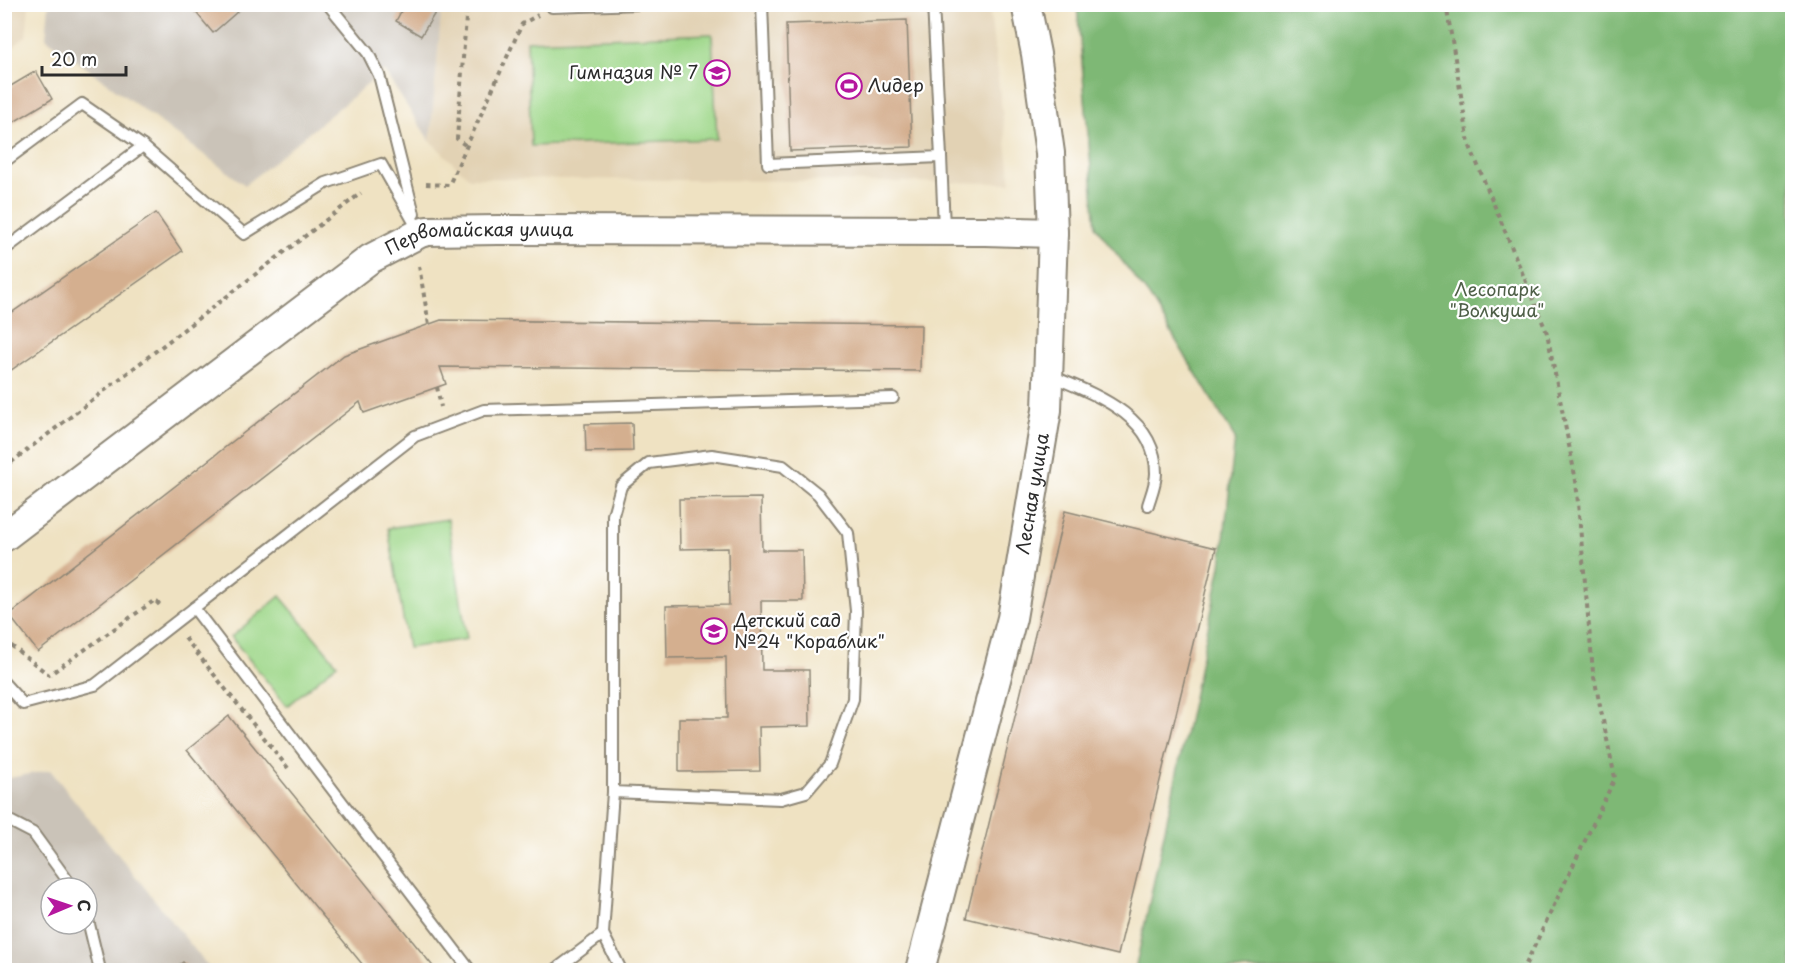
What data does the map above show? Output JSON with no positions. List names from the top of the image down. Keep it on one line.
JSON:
{"streets":{"street":["Первомайская улица","Лесная улица"]},"crossings":[["Первомайская улица","Лесная улица"]],"parks":["Лесопарк \"Волкуша\""],"places":{"school or university":["Гимназия № 7","Детский сад №24 \"Кораблик\""],"sports":["Лидер"]},"scale_bar":"20 m","north":"right"}
